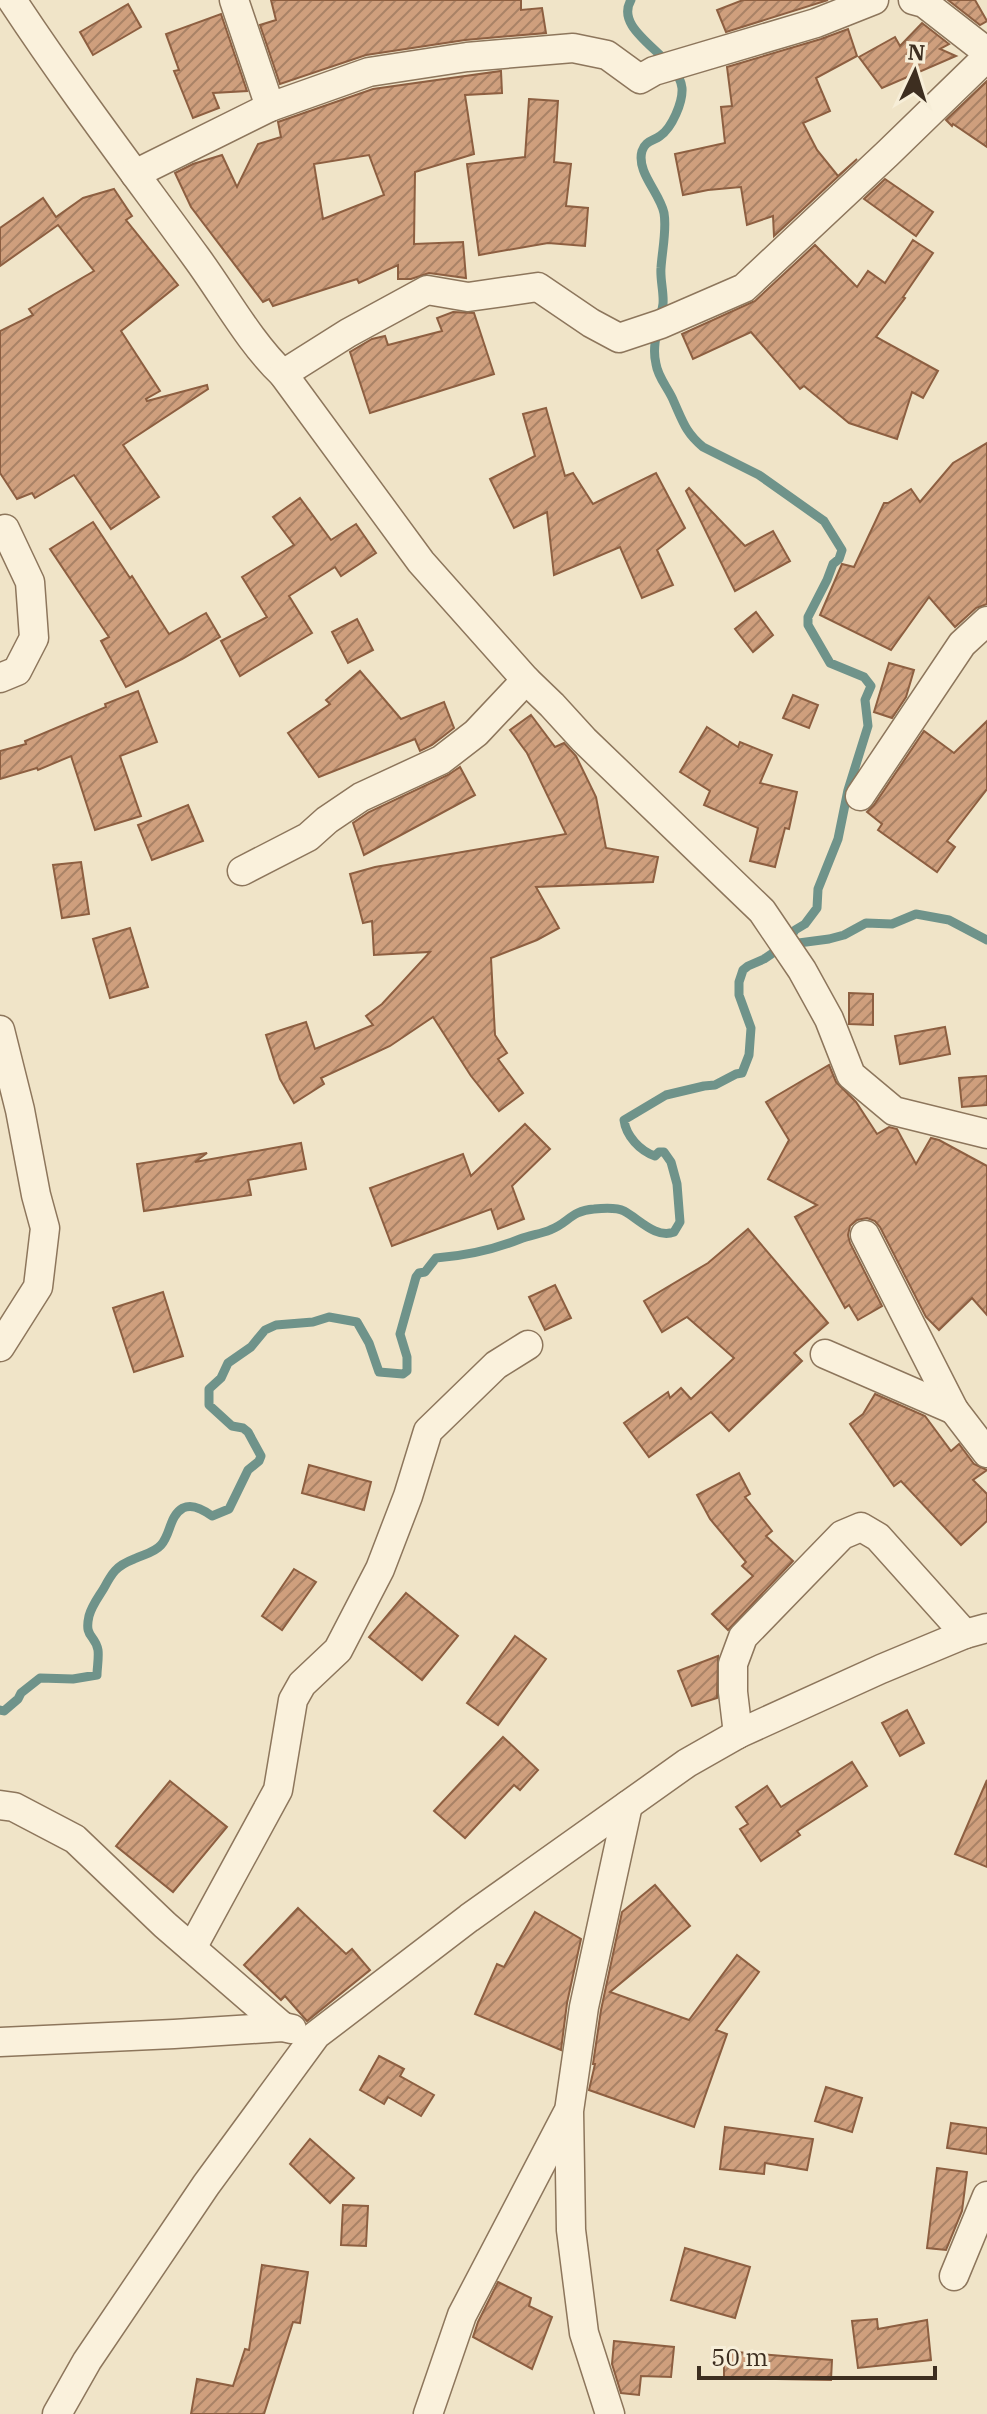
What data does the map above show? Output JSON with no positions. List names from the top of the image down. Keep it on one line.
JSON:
{"scale_bar":"50 m","north":"top"}
